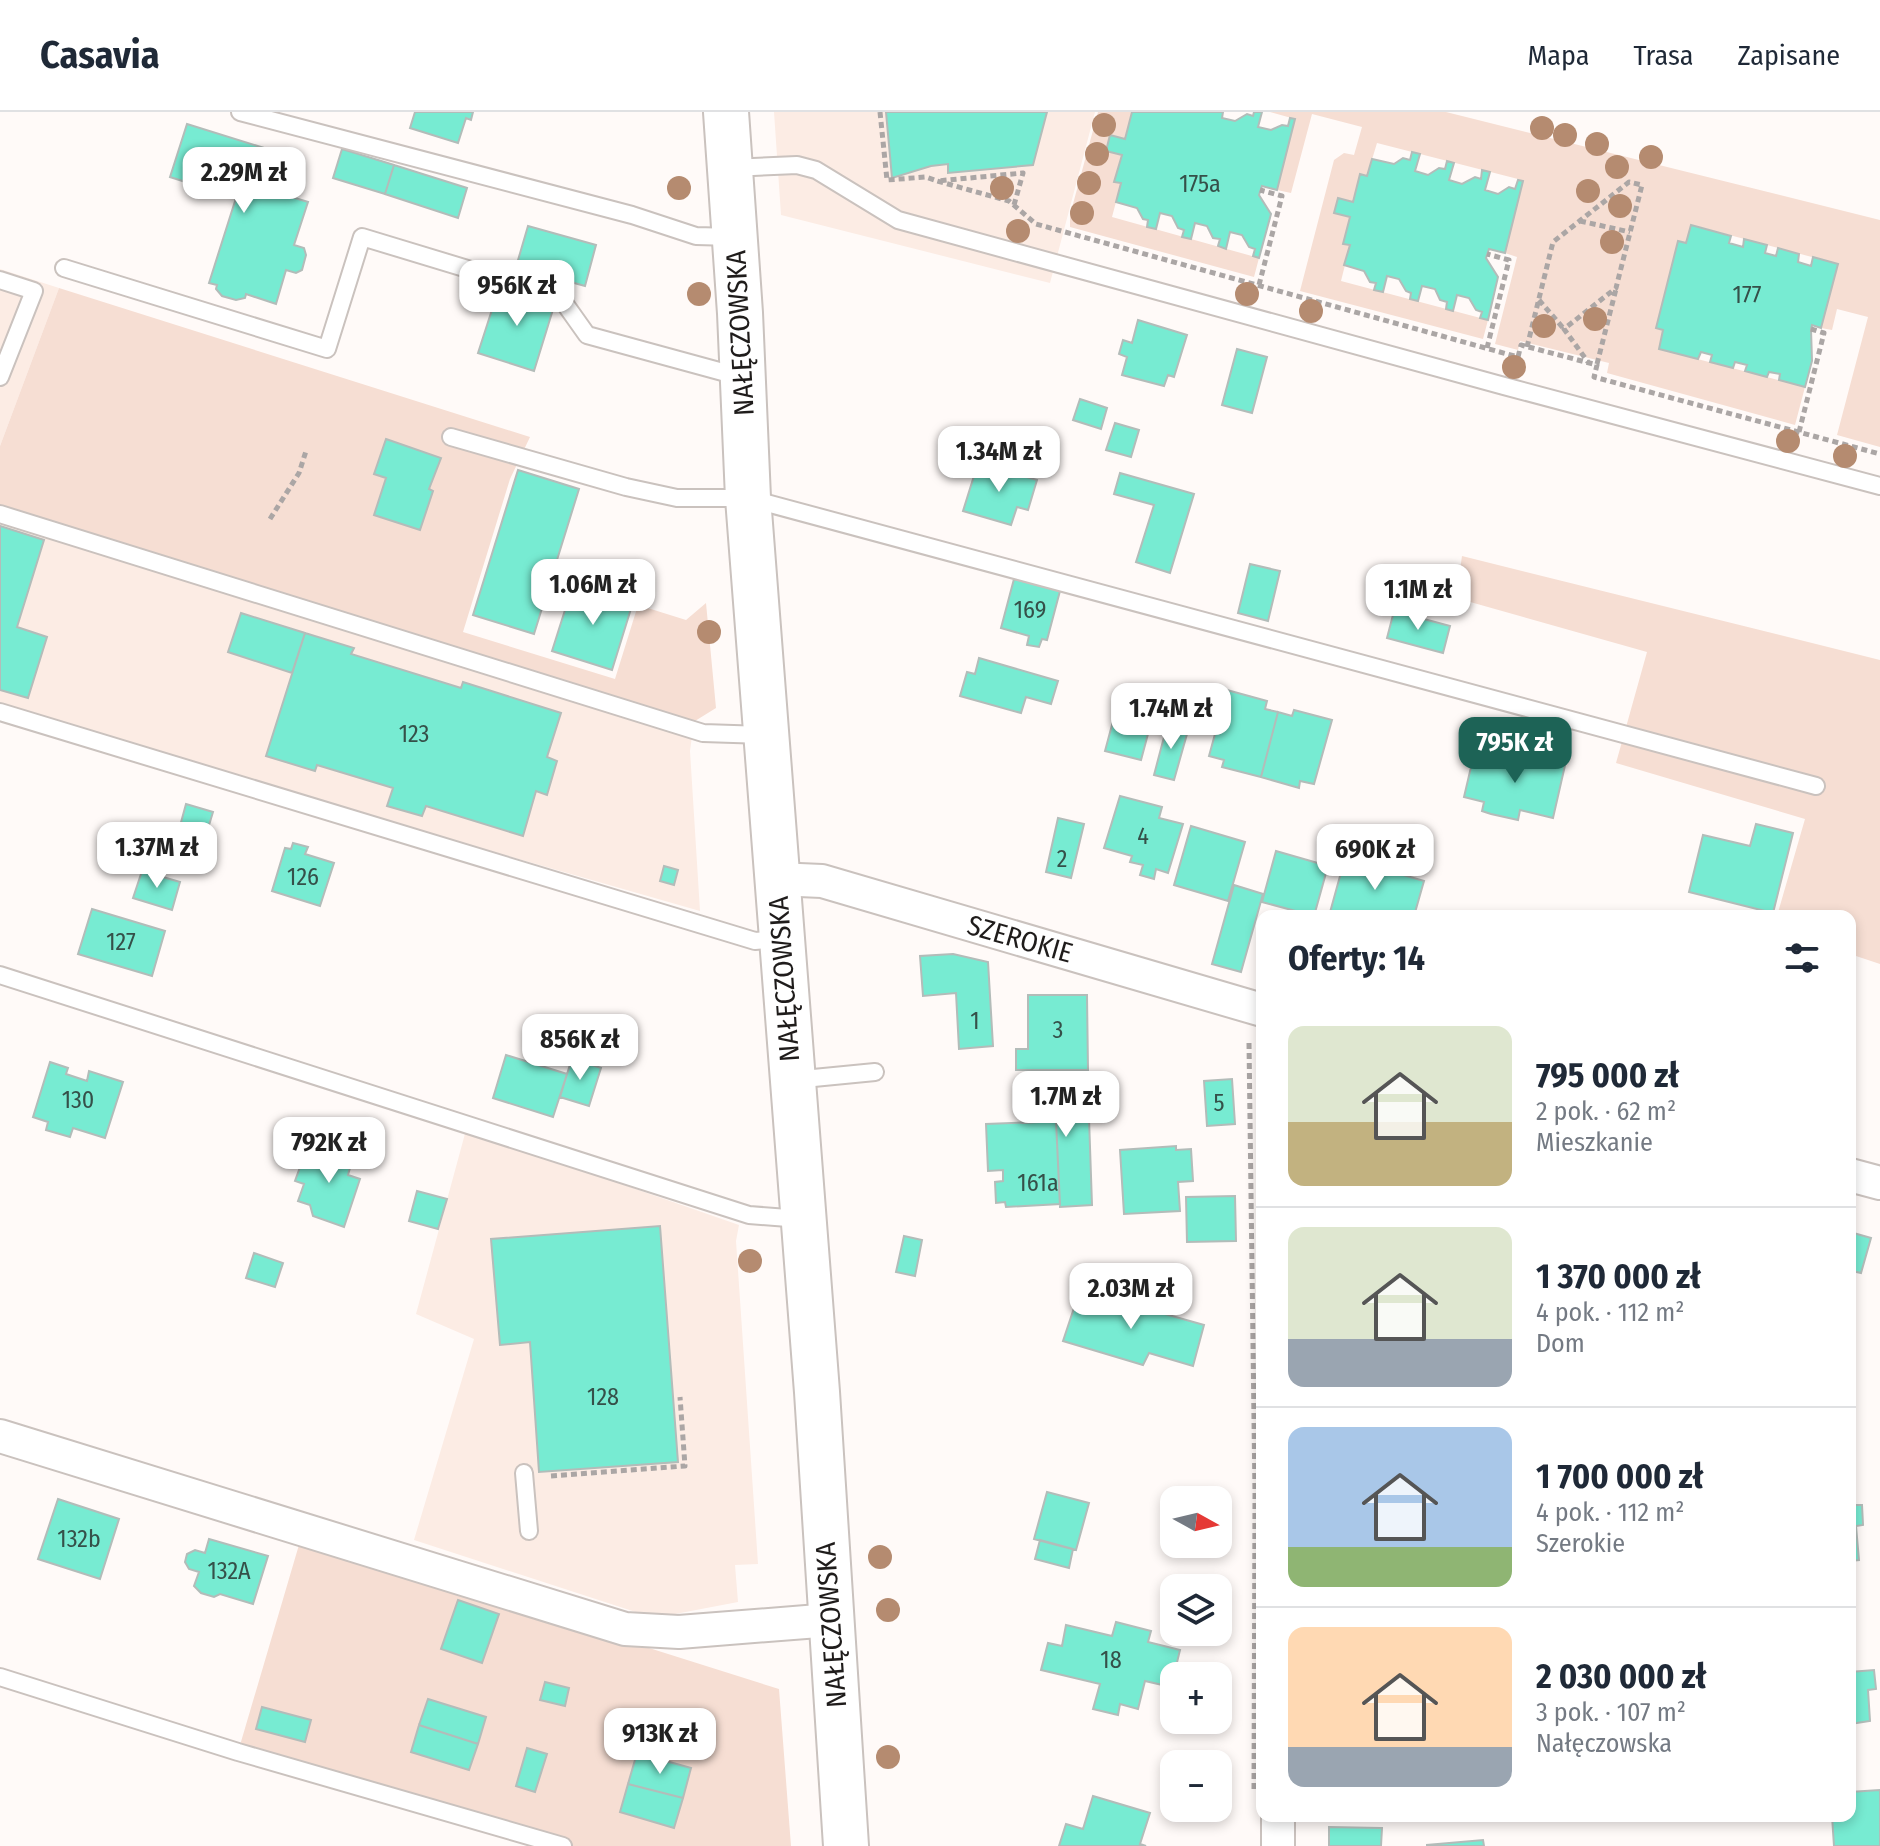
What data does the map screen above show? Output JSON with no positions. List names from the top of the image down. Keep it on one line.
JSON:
{"streets":{"main road":["NAŁĘCZOWSKA"],"street":["SZEROKIE"]},"crossings":[["NAŁĘCZOWSKA","SZEROKIE"]],"house_numbers":["175a","177","169","123","4","2","126","127","1","3","130","5","161a","128","132b","132A","18"],"north":"right","page":{"header":"Casavia","nav":["Mapa","Trasa","Zapisane"],"price":["2.29M zł","956K zł","1.34M zł","1.06M zł","1.1M zł","1.74M zł","795K zł","1.37M zł","690K zł","856K zł","1.7M zł","792K zł","2.03M zł","913K zł"],"heading":"Oferty: 14","list":[{"name":"795 000 zł","note":"2 pok. · 62 m² · Mieszkanie"},{"name":"1 370 000 zł","note":"4 pok. · 112 m² · Dom"},{"name":"1 700 000 zł","note":"4 pok. · 112 m² · Szerokie"},{"name":"2 030 000 zł","note":"3 pok. · 107 m² · Nałęczowska"}],"map_buttons":["+","−"]}}
